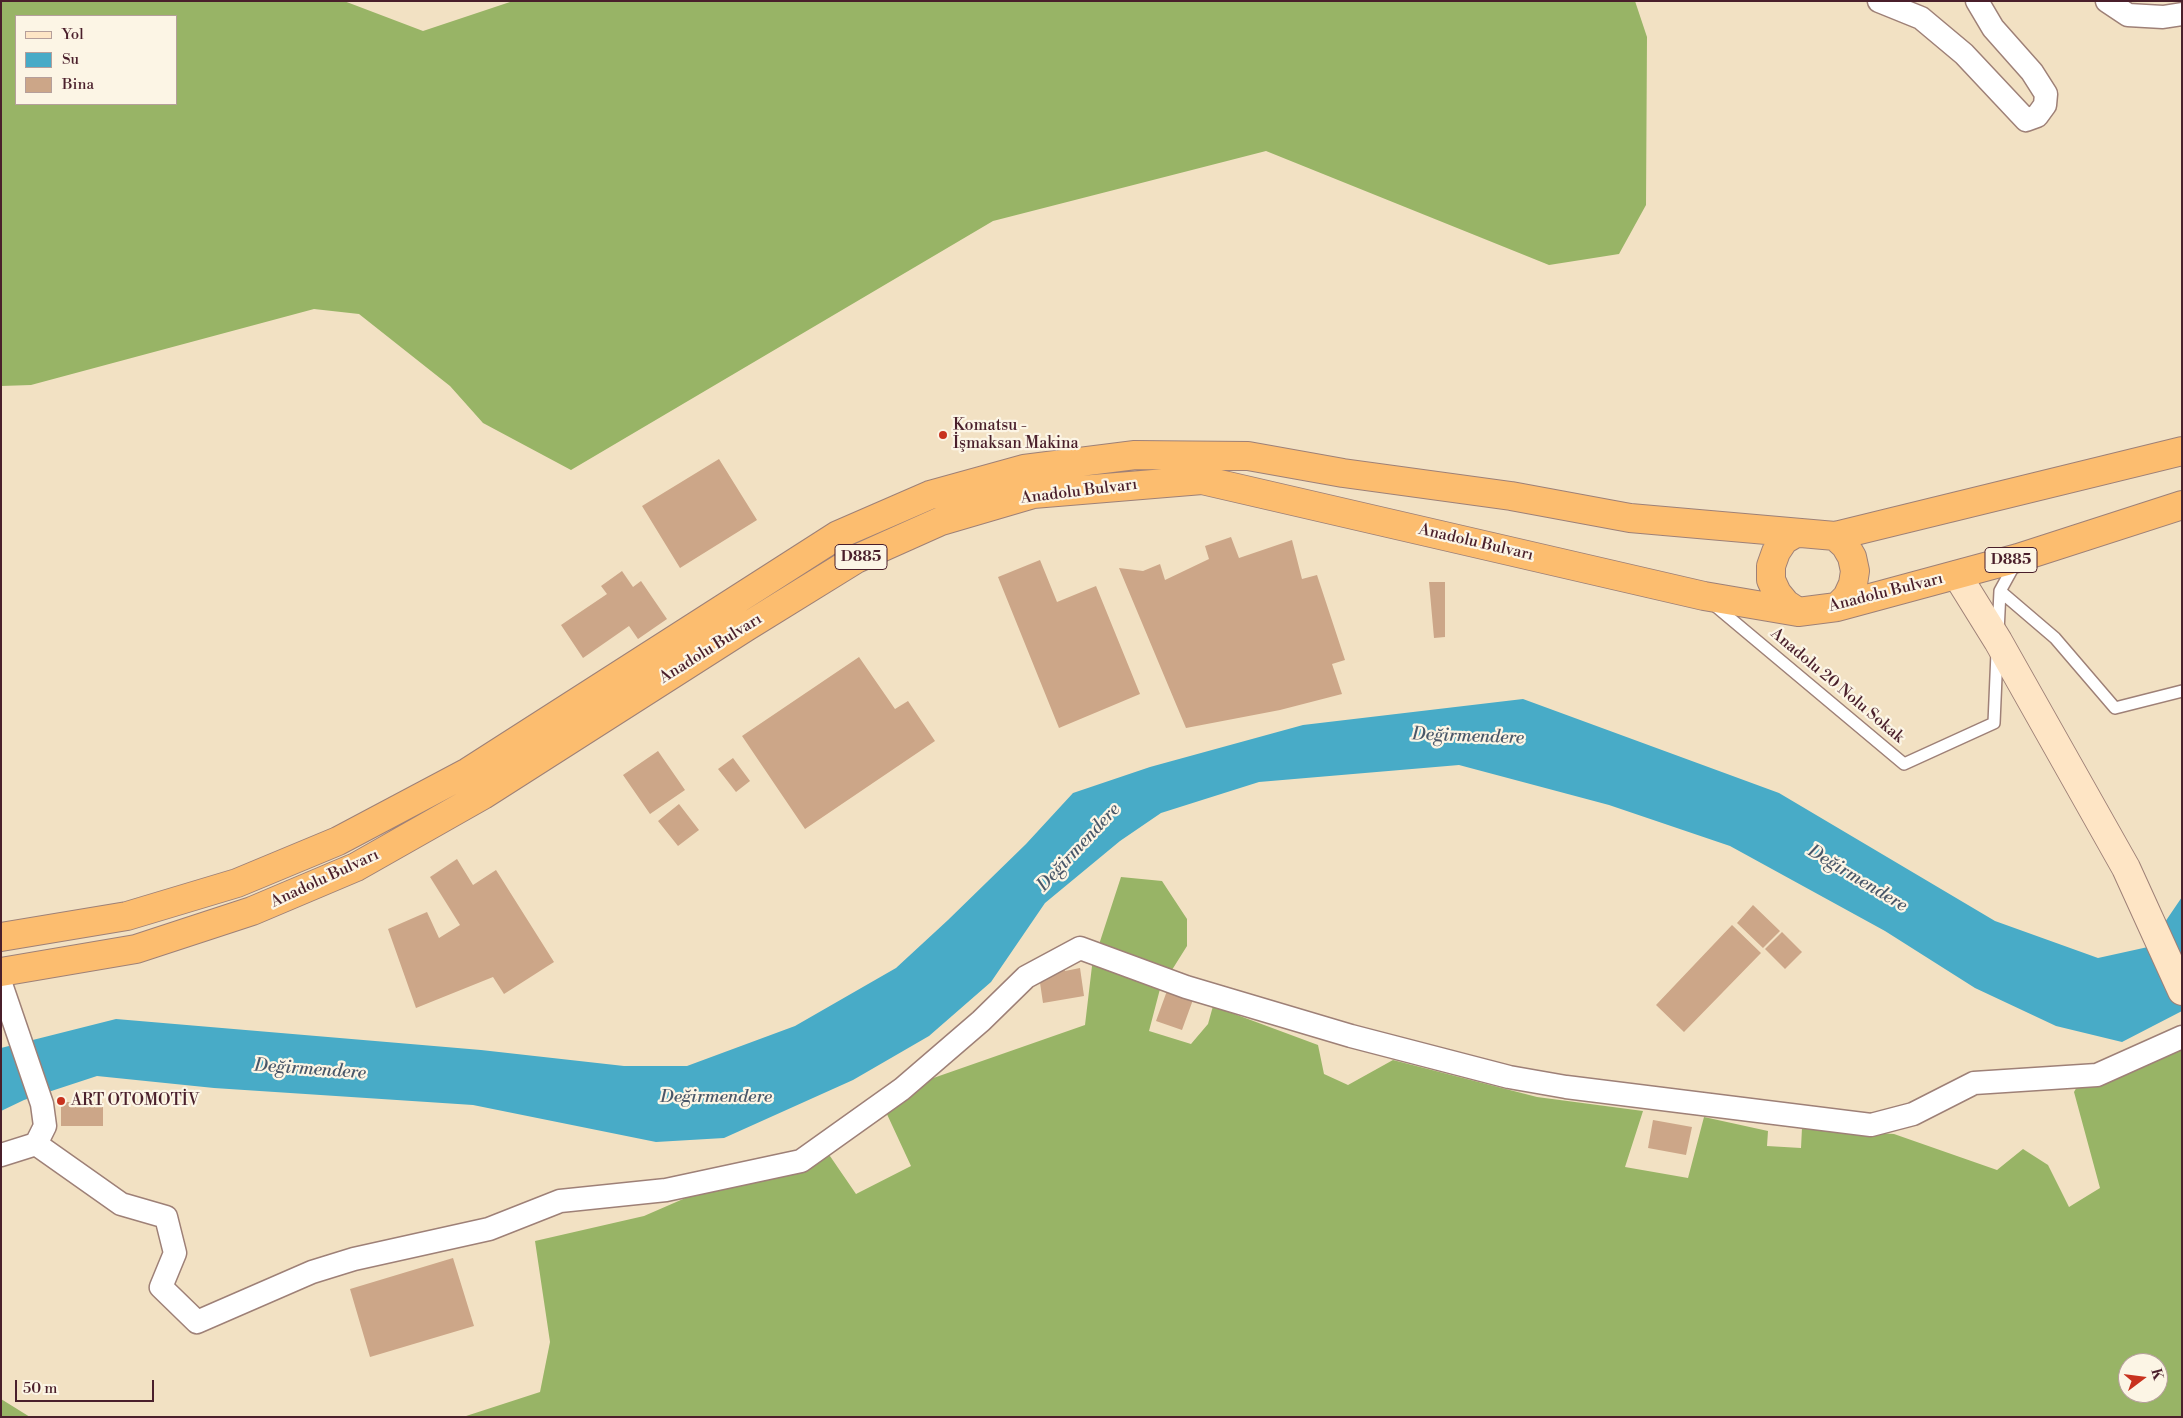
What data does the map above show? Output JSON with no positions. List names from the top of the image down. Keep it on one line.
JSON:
{"streets":{"highway":["Anadolu Bulvarı","D885"],"lane":["Anadolu 20 Nolu Sokak"]},"crossings":[["Anadolu Bulvarı","Anadolu 20 Nolu Sokak"]],"water":["Değirmendere"],"places":["Komatsu - İşmaksan Makina","ART OTOMOTİV"],"legend":["Yol","Su","Bina"],"scale_bar":"50 m","north":"right"}
